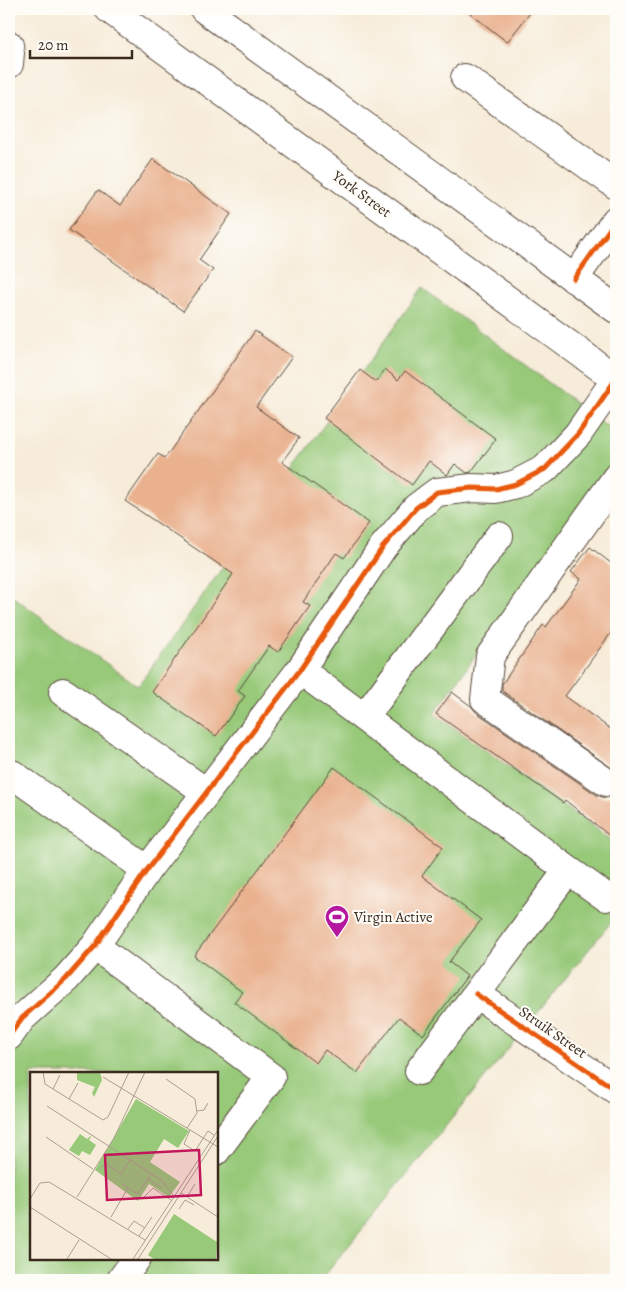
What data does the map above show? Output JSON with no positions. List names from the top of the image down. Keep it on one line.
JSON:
{"streets":{"street":["York Street","Struik Street"]},"places":{"sports":["Virgin Active"]},"scale_bar":"20 m"}
